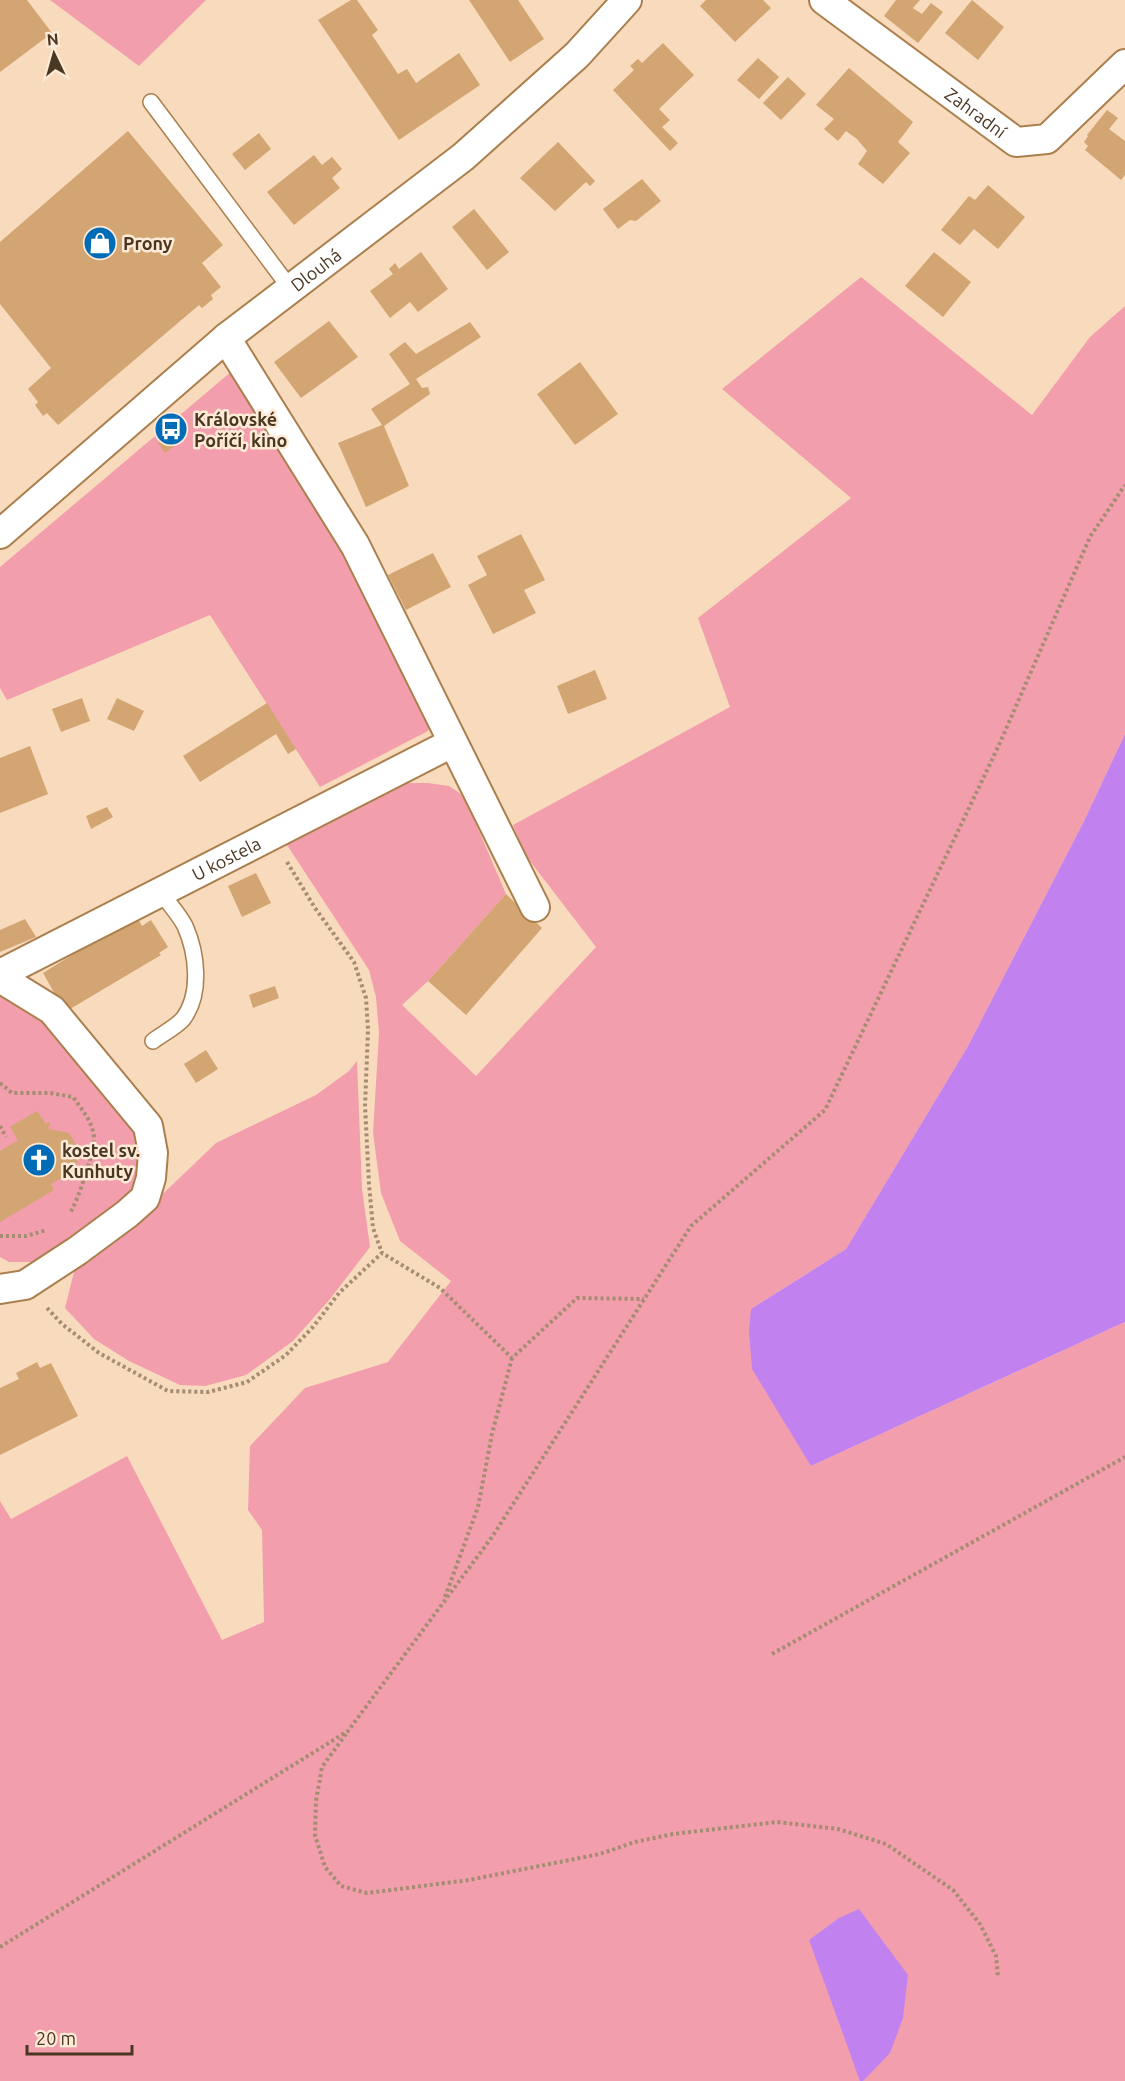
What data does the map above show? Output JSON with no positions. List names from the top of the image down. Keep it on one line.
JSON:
{"streets":{"street":["Zahradní","Dlouhá","U kostela"]},"places":{"shop":["Prony"],"bus stop":["Královské Poříčí, kino"],"church":["kostel sv. Kunhuty"]},"scale_bar":"20 m","north":"top"}
